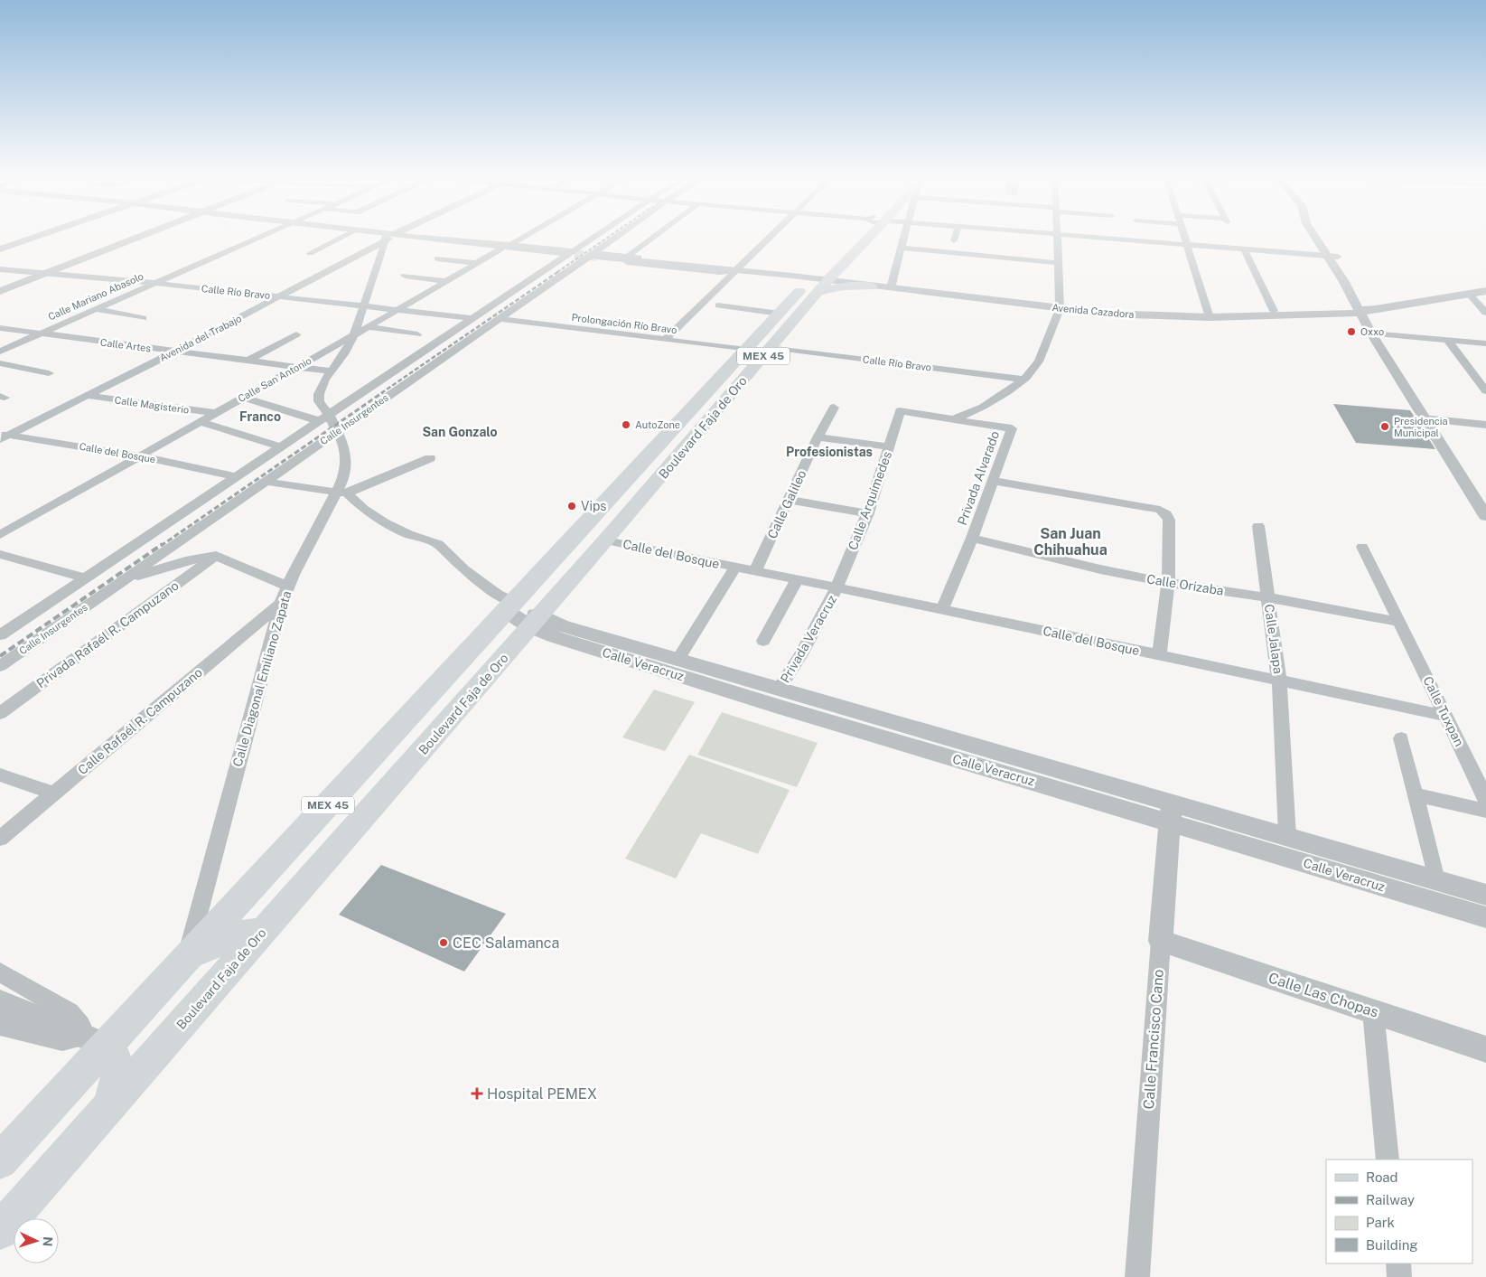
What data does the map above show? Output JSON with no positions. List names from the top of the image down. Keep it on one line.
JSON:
{"streets":{"main road":["MEX 45","Boulevard Faja de Oro"],"street":["Calle Río Bravo","Calle Mariano Abasolo","Avenida Cazadora","Prolongación Río Bravo","Avenida del Trabajo","Calle Artes","Calle San Antonio","Calle Magisterio","Calle Insurgentes","Calle del Bosque","Privada Alvarado","Calle Arquímedes","Calle Galileo","Calle Orizaba","Privada Rafaél R. Campuzano","Privada Veracruz","Calle Jalapa","Calle Veracruz","Calle Diagonal Emiliano Zapata","Calle Tuxpan","Calle Rafaél R. Campuzano","Calle Las Chopas","Calle Francisco Cano"]},"crossings":[["Calle Río Bravo","Calle Mariano Abasolo"],["Calle Río Bravo","Avenida del Trabajo"],["Calle Río Bravo","Calle San Antonio"],["Calle Río Bravo","Calle Insurgentes"],["Calle Río Bravo","Boulevard Faja de Oro"],["Calle Río Bravo","Calle Diagonal Emiliano Zapata"],["Calle Mariano Abasolo","Calle Artes"],["Avenida Cazadora","Calle Insurgentes"],["Avenida Cazadora","Boulevard Faja de Oro"],["Prolongación Río Bravo","Calle Insurgentes"],["Prolongación Río Bravo","Boulevard Faja de Oro"],["Avenida del Trabajo","Calle Artes"],["Avenida del Trabajo","Calle Magisterio"],["Avenida del Trabajo","Calle del Bosque"],["Avenida del Trabajo","Calle Diagonal Emiliano Zapata"],["Calle Artes","Calle San Antonio"],["Calle Artes","Calle Diagonal Emiliano Zapata"],["Calle San Antonio","Calle Magisterio"],["Calle San Antonio","Calle del Bosque"],["Calle San Antonio","Calle Diagonal Emiliano Zapata"],["Calle Insurgentes","Calle del Bosque"],["Calle Insurgentes","Privada Rafaél R. Campuzano"],["Calle Insurgentes","Calle Diagonal Emiliano Zapata"],["Boulevard Faja de Oro","Calle del Bosque"],["Boulevard Faja de Oro","Calle Veracruz"],["Boulevard Faja de Oro","Calle Diagonal Emiliano Zapata"],["Calle del Bosque","Calle Arquímedes"],["Calle del Bosque","Calle Galileo"],["Calle del Bosque","Privada Veracruz"],["Calle del Bosque","Calle Jalapa"],["Calle del Bosque","Calle Veracruz"],["Calle del Bosque","Calle Tuxpan"],["Privada Alvarado","Calle Arquímedes"],["Privada Alvarado","Calle Orizaba"],["Calle Arquímedes","Privada Veracruz"],["Calle Orizaba","Calle Jalapa"],["Calle Orizaba","Calle Tuxpan"],["Privada Veracruz","Calle Veracruz"],["Calle Jalapa","Calle Veracruz"],["Calle Veracruz","Calle Francisco Cano"],["Calle Diagonal Emiliano Zapata","Calle Rafaél R. Campuzano"],["Calle Las Chopas","Calle Francisco Cano"]],"districts":["Franco","San Gonzalo","Profesionistas","San Juan Chihuahua"],"places":{"other":["Oxxo","AutoZone","Presidencia Municipal","Vips","CEC Salamanca"],"health":["Hospital PEMEX"]},"legend":["Road","Railway","Park","Building"],"north":"right"}
